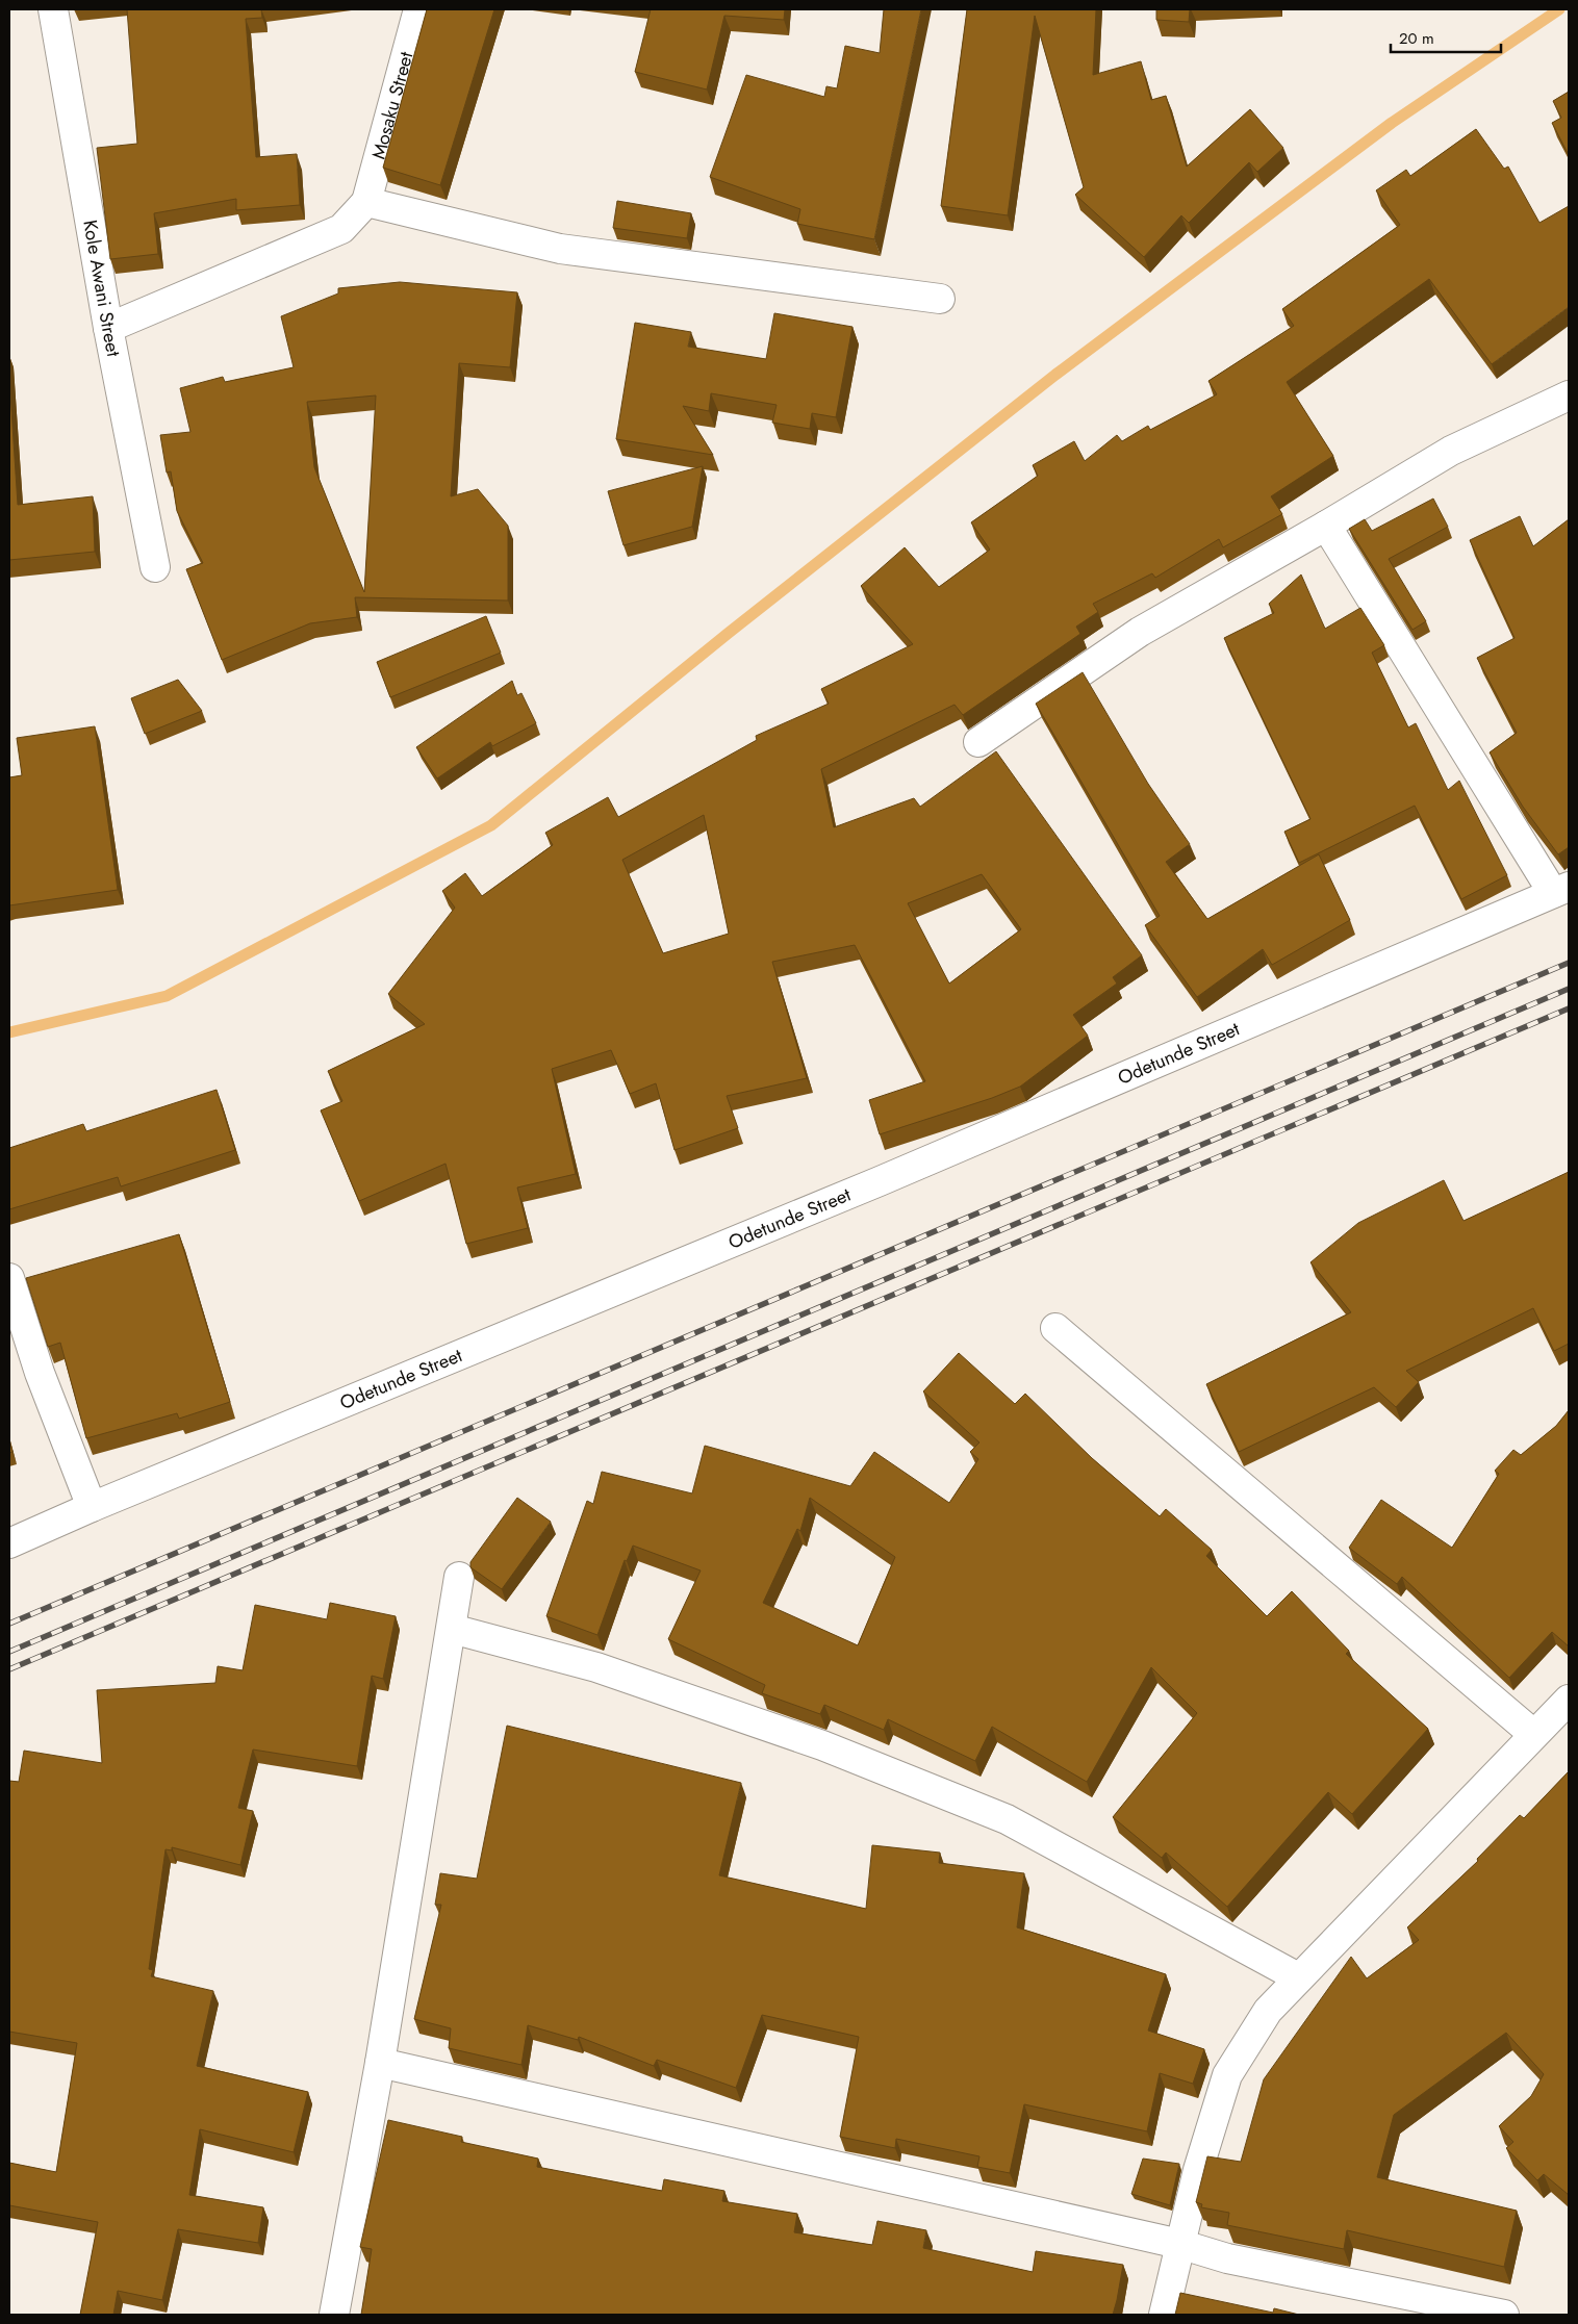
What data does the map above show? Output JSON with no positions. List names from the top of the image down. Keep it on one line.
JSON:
{"streets":{"street":["Mosaku Street","Kole Awani Street","Odetunde Street"]},"scale_bar":"20 m"}
